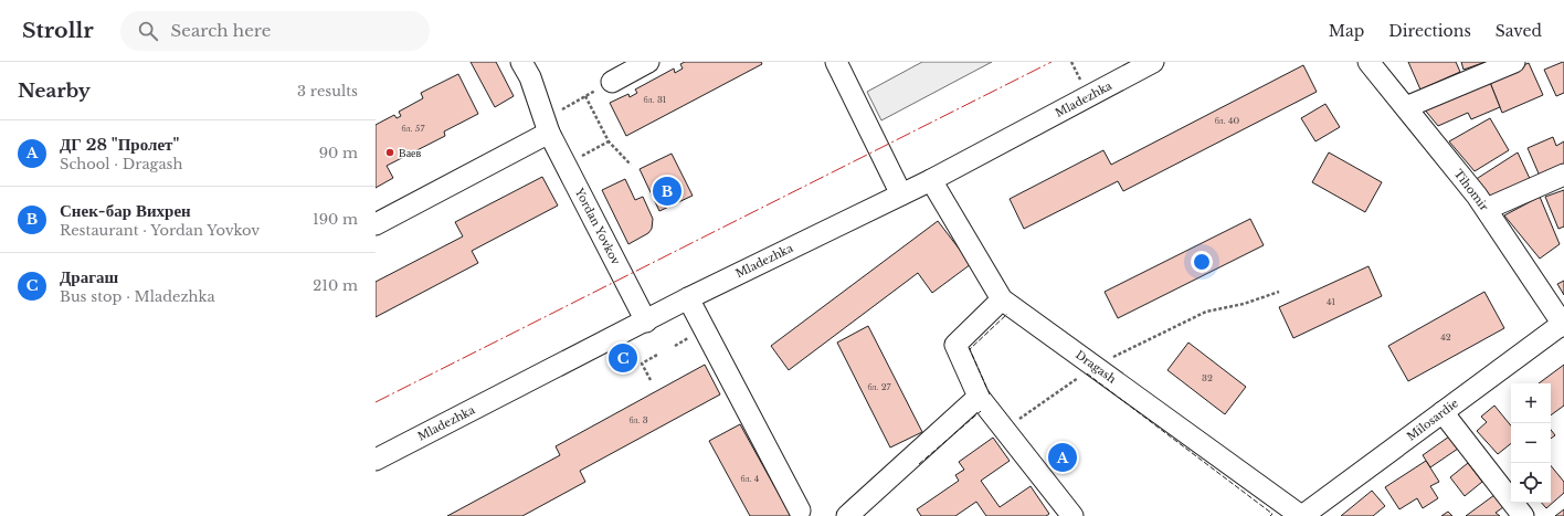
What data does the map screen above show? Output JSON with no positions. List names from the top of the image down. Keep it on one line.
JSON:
{"streets":{"street":["Mladezhka","Tihomir","Yordan Yovkov","Dragash","Milosardie"]},"crossings":[["Mladezhka","Yordan Yovkov"],["Mladezhka","Dragash"],["Tihomir","Milosardie"],["Dragash","Milosardie"]],"places":["Ваев"],"house_numbers":["бл. 31","бл. 40","бл. 57","41","42","32","бл. 27","бл. 3","бл. 4"],"page":{"header":"Strollr","search":"Search here","nav":["Map","Directions","Saved"],"heading":["Nearby","3 results"],"list":[{"mark":"A","name":"ДГ 28 \"Пролет\"","note":"School · Dragash","value":"90 m"},{"mark":"B","name":"Снек-бар Вихрен","note":"Restaurant · Yordan Yovkov","value":"190 m"},{"mark":"C","name":"Драгаш","note":"Bus stop · Mladezhka","value":"210 m"}],"pins":["B","C","A"],"map_buttons":["+","−"]}}
